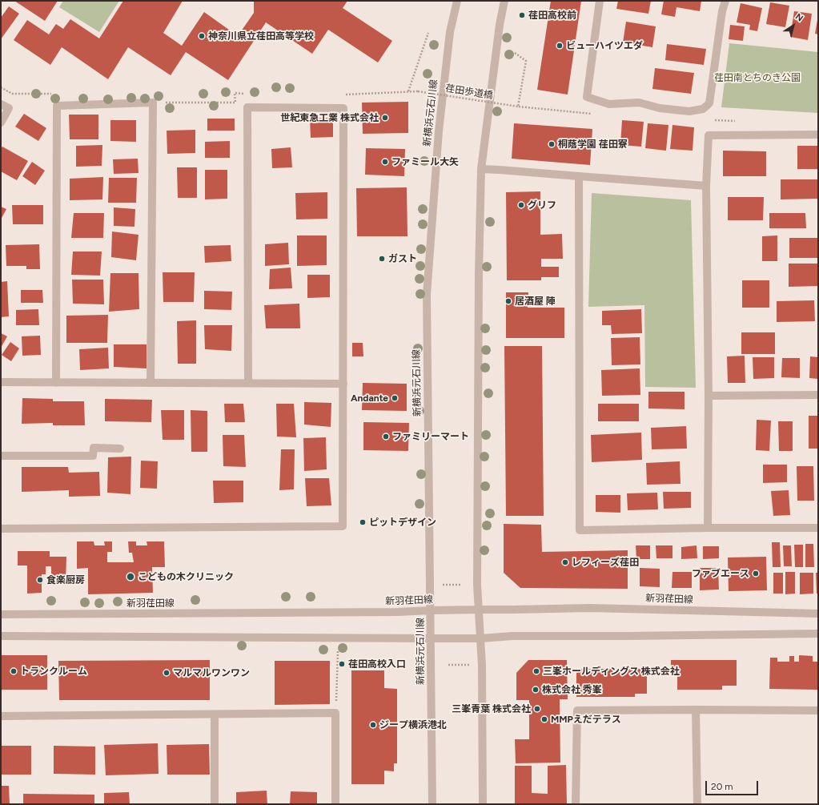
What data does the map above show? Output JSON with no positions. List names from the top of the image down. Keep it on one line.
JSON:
{"streets":{"street":["新横浜元石川線","新羽荏田線"],"path":["荏田歩道橋"]},"crossings":[["新横浜元石川線","新羽荏田線"]],"parks":["荏田南とちのき公園"],"places":["荏田高校前","神奈川県立荏田高等学校","ビューハイツエダ","世紀東急工業 株式会社","桐蔭学園 荏田寮","ファミール大矢","グリフ","ガスト","居酒屋 陣","Andante","ファミリーマート","ピットデザイン","レフィーズ荏田","ファブエース","こどもの木クリニック","食楽厨房","荏田高校入口","トランクルーム","三峯ホールディングス 株式会社","マルマルワンワン","株式会社 秀峯","三峯青葉 株式会社","MMPえだテラス","ジープ横浜港北"],"scale_bar":"20 m","north":"top right"}
